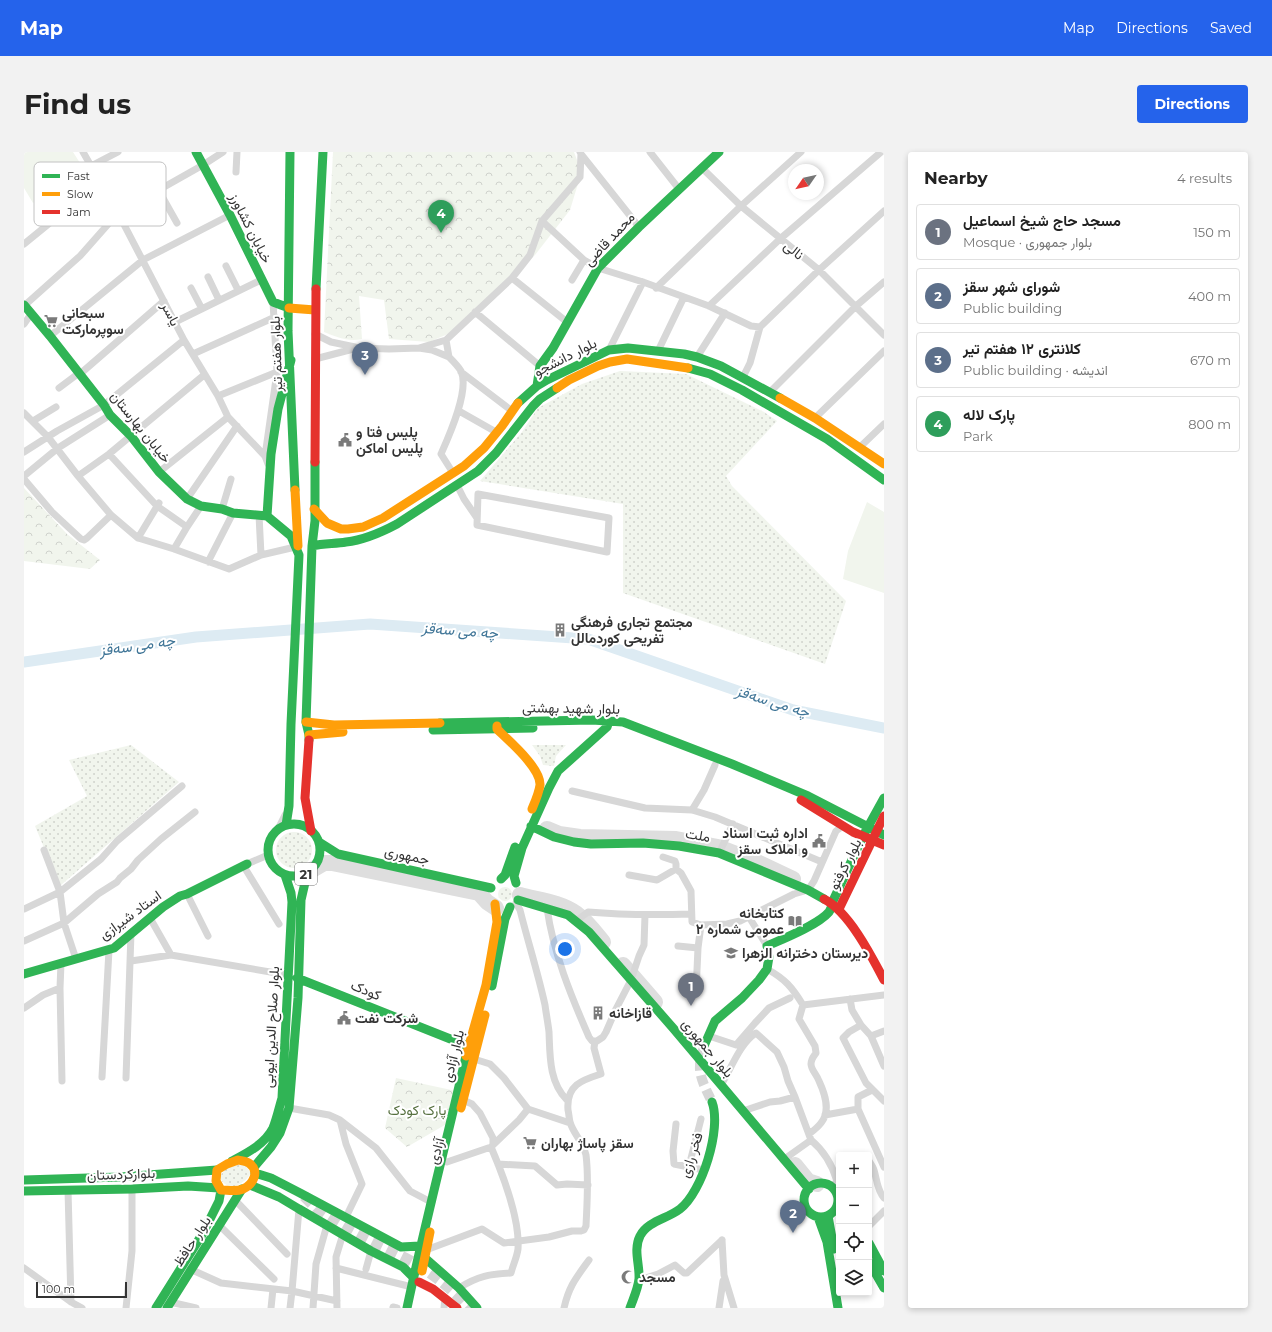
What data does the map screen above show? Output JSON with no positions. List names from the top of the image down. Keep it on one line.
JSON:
{"streets":{"main road":["خیابان کشاورز","محمد قاضی","بلوار هفتم تیر","بلوار دانشجو","خیابان بهارستان","بلوار شهید بهشتی","ملت","جمهوری","بلوار کرفتو","21","استاد شیرازی","کودک","بلوار صلاح الدین ایوبی","بلوار جمهوری","بلوار آزادی","آزادی","فخر رازی","بلوارکردستان","بلوار حافظ"],"street":["نالی","یاسر"]},"crossings":[["محمد قاضی","نالی"],["محمد قاضی","بلوار دانشجو"],["بلوار هفتم تیر","جمهوری"],["بلوار هفتم تیر","21"],["بلوار هفتم تیر","بلوار صلاح الدین ایوبی"],["بلوار شهید بهشتی","بلوار کرفتو"],["ملت","بلوار کرفتو"],["جمهوری","21"],["جمهوری","بلوار صلاح الدین ایوبی"],["جمهوری","بلوار جمهوری"],["جمهوری","بلوار آزادی"],["جمهوری","آزادی"],["21","بلوار صلاح الدین ایوبی"],["کودک","بلوار صلاح الدین ایوبی"],["کودک","بلوار آزادی"],["بلوار صلاح الدین ایوبی","بلوارکردستان"],["بلوار صلاح الدین ایوبی","بلوار حافظ"],["بلوار جمهوری","بلوار آزادی"],["بلوار جمهوری","آزادی"],["بلوار آزادی","آزادی"],["بلوارکردستان","بلوار حافظ"]],"water":["چە می سەقز"],"parks":["پارک کودک"],"places":{"supermarket":["سبحانی سوپرمارکت","سقز پاساژ بهاران"],"public building":["پلیس فتا و پلیس اماکن","اداره ثبت اسناد و املاک سقز","شرکت نفت"],"building":["مجتمع تجاری فرهنگی تفریحی کوردمالل","قازاخانه"],"library":["کتابخانه عمومی شماره ۲"],"school or university":["دیرستان دخترانه الزهرا"],"mosque":["مسجد"]},"legend":["Fast","Slow","Jam"],"scale_bar":"100 m","north":"bottom left","page":{"header":"Map","nav":["Map","Directions","Saved"],"buttons":"Directions","title":"Find us","heading":["Nearby","4 results"],"pins":["4","3","1","2"],"list":[{"mark":"1","name":"مسجد حاج شیخ اسماعیل","note":"Mosque · بلوار جمهوری","value":"150 m"},{"mark":"2","name":"شورای شهر سقز","note":"Public building","value":"400 m"},{"mark":"3","name":"کلانتری ۱۲ هفتم تیر","note":"Public building · اندیشه","value":"670 m"},{"mark":"4","name":"پارک لاله","note":"Park","value":"800 m"}],"map_buttons":["+","−"],"scale":"100 m"}}
